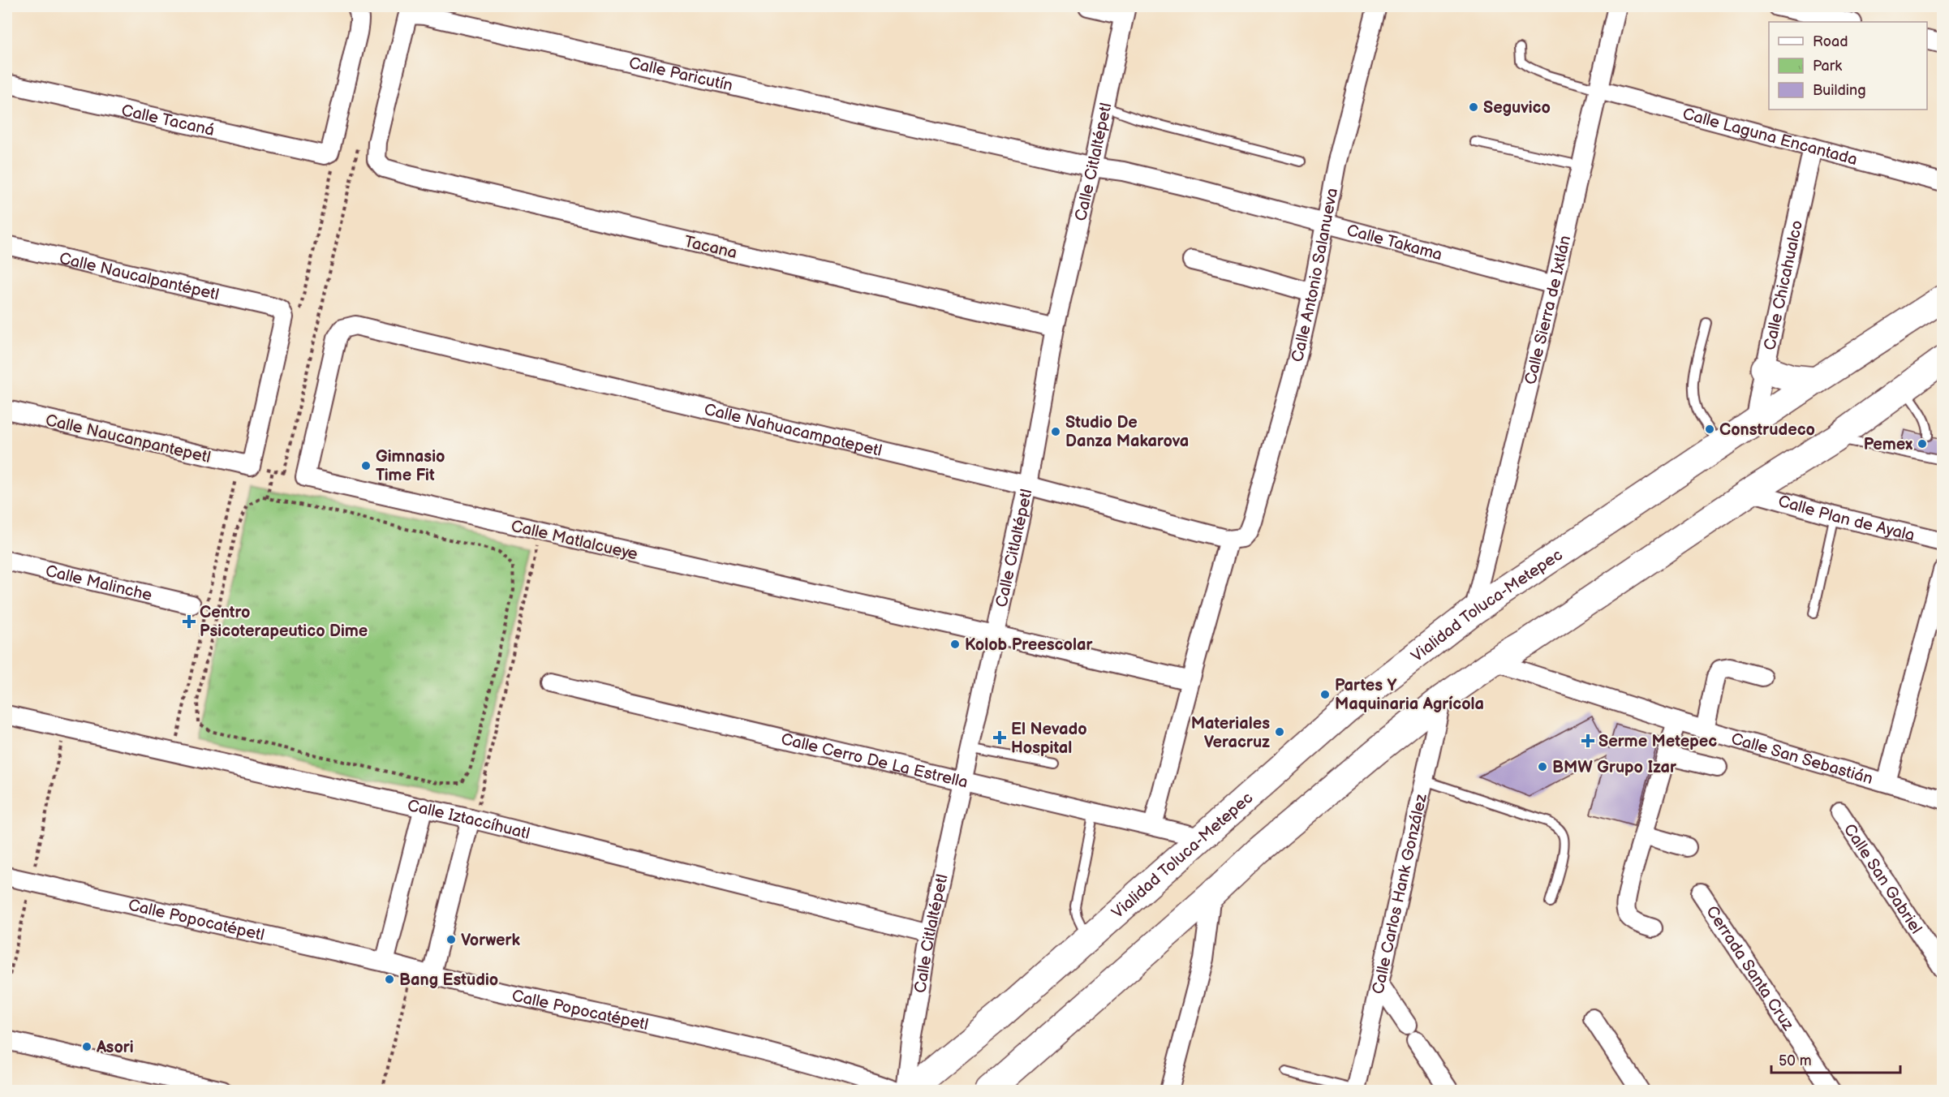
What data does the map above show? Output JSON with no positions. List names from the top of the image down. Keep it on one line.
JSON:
{"streets":{"highway":["Vialidad Toluca-Metepec"],"street":["Calle Paricutín","Calle Tacaná","Calle Laguna Encantada","Calle Citlaltépetl","Calle Takama","Tacana","Calle Antonio Salanueva","Calle Naucalpantépetl","Calle Chicahualco","Calle Sierra de Ixtlán","Calle Nahuacampatepetl","Calle Naucanpantepetl","Calle Plan de Ayala","Calle Matlalcueye","Calle Malinche","Calle San Sebastián","Calle Cerro De La Estrella","Calle Iztaccíhuatl","Calle San Gabriel","Calle Carlos Hank González","Calle Popocatépetl","Cerrada Santa Cruz"]},"crossings":[["Calle Paricutín","Calle Citlaltépetl"],["Calle Paricutín","Calle Takama"],["Calle Paricutín","Tacana"],["Calle Laguna Encantada","Calle Chicahualco"],["Calle Laguna Encantada","Calle Sierra de Ixtlán"],["Calle Citlaltépetl","Calle Takama"],["Calle Citlaltépetl","Tacana"],["Calle Citlaltépetl","Calle Nahuacampatepetl"],["Calle Citlaltépetl","Calle Matlalcueye"],["Calle Citlaltépetl","Calle Cerro De La Estrella"],["Calle Citlaltépetl","Calle Iztaccíhuatl"],["Calle Takama","Calle Antonio Salanueva"],["Calle Takama","Calle Sierra de Ixtlán"],["Calle Antonio Salanueva","Calle Nahuacampatepetl"],["Calle Antonio Salanueva","Calle Matlalcueye"],["Calle Antonio Salanueva","Calle Cerro De La Estrella"],["Calle Naucalpantépetl","Calle Naucanpantepetl"],["Calle Chicahualco","Vialidad Toluca-Metepec"],["Calle Sierra de Ixtlán","Vialidad Toluca-Metepec"],["Calle Nahuacampatepetl","Calle Matlalcueye"],["Vialidad Toluca-Metepec","Calle Cerro De La Estrella"]],"places":{"other":["Seguvico","Construdeco","Studio De Danza Makarova","Pemex","Gimnasio Time Fit","Kolob Preescolar","Partes Y Maquinaria Agrícola","Materiales Veracruz","BMW Grupo Izar","Vorwerk","Bang Estudio","Asori"],"health":["Centro Psicoterapeutico Dime","El Nevado Hospital","Serme Metepec"]},"legend":["Road","Park","Building"],"scale_bar":"50 m"}
